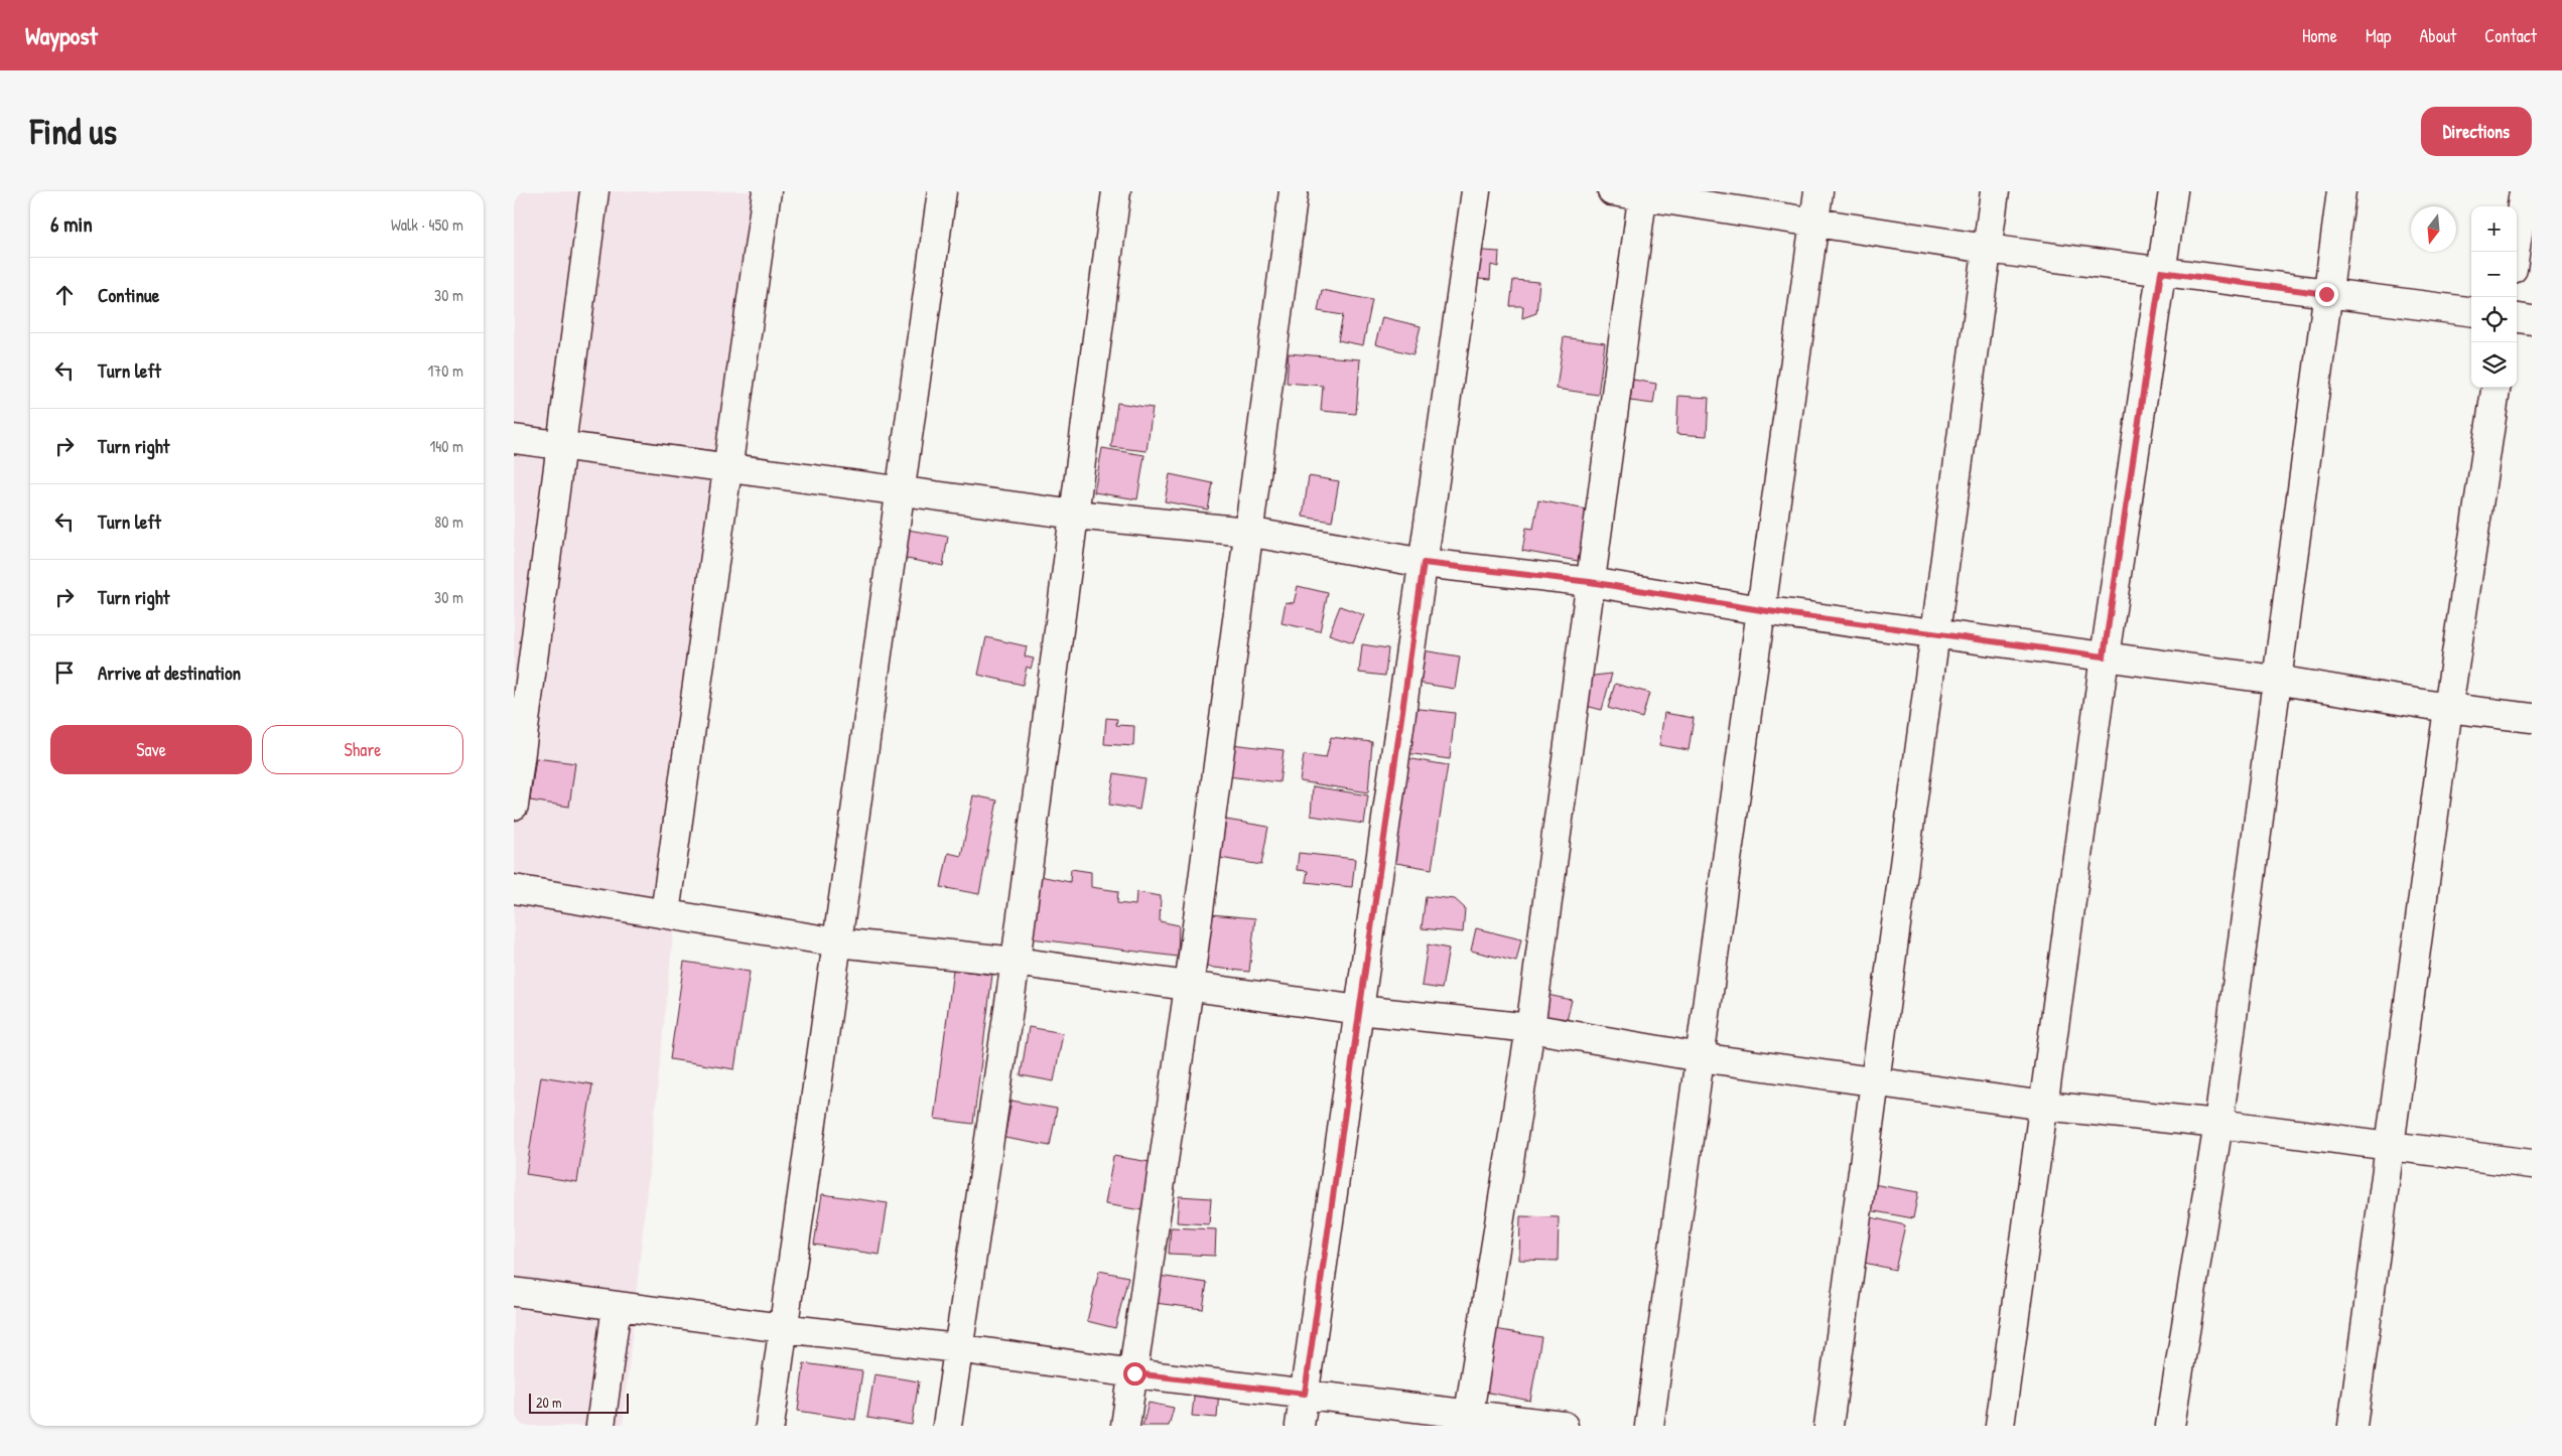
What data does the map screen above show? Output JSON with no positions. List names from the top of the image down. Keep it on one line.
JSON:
{"scale_bar":"20 m","north":"bottom","page":{"header":"Waypost","nav":["Home","Map","About","Contact"],"buttons":["Directions",["Save","Share"]],"title":"Find us","heading":["6 min","Walk · 450 m"],"map_buttons":["+","−"],"list":[["Continue","30 m"],["Turn left","170 m"],["Turn right","140 m"],["Turn left","80 m"],["Turn right","30 m"],"Arrive at destination"],"scale":"20 m"}}
